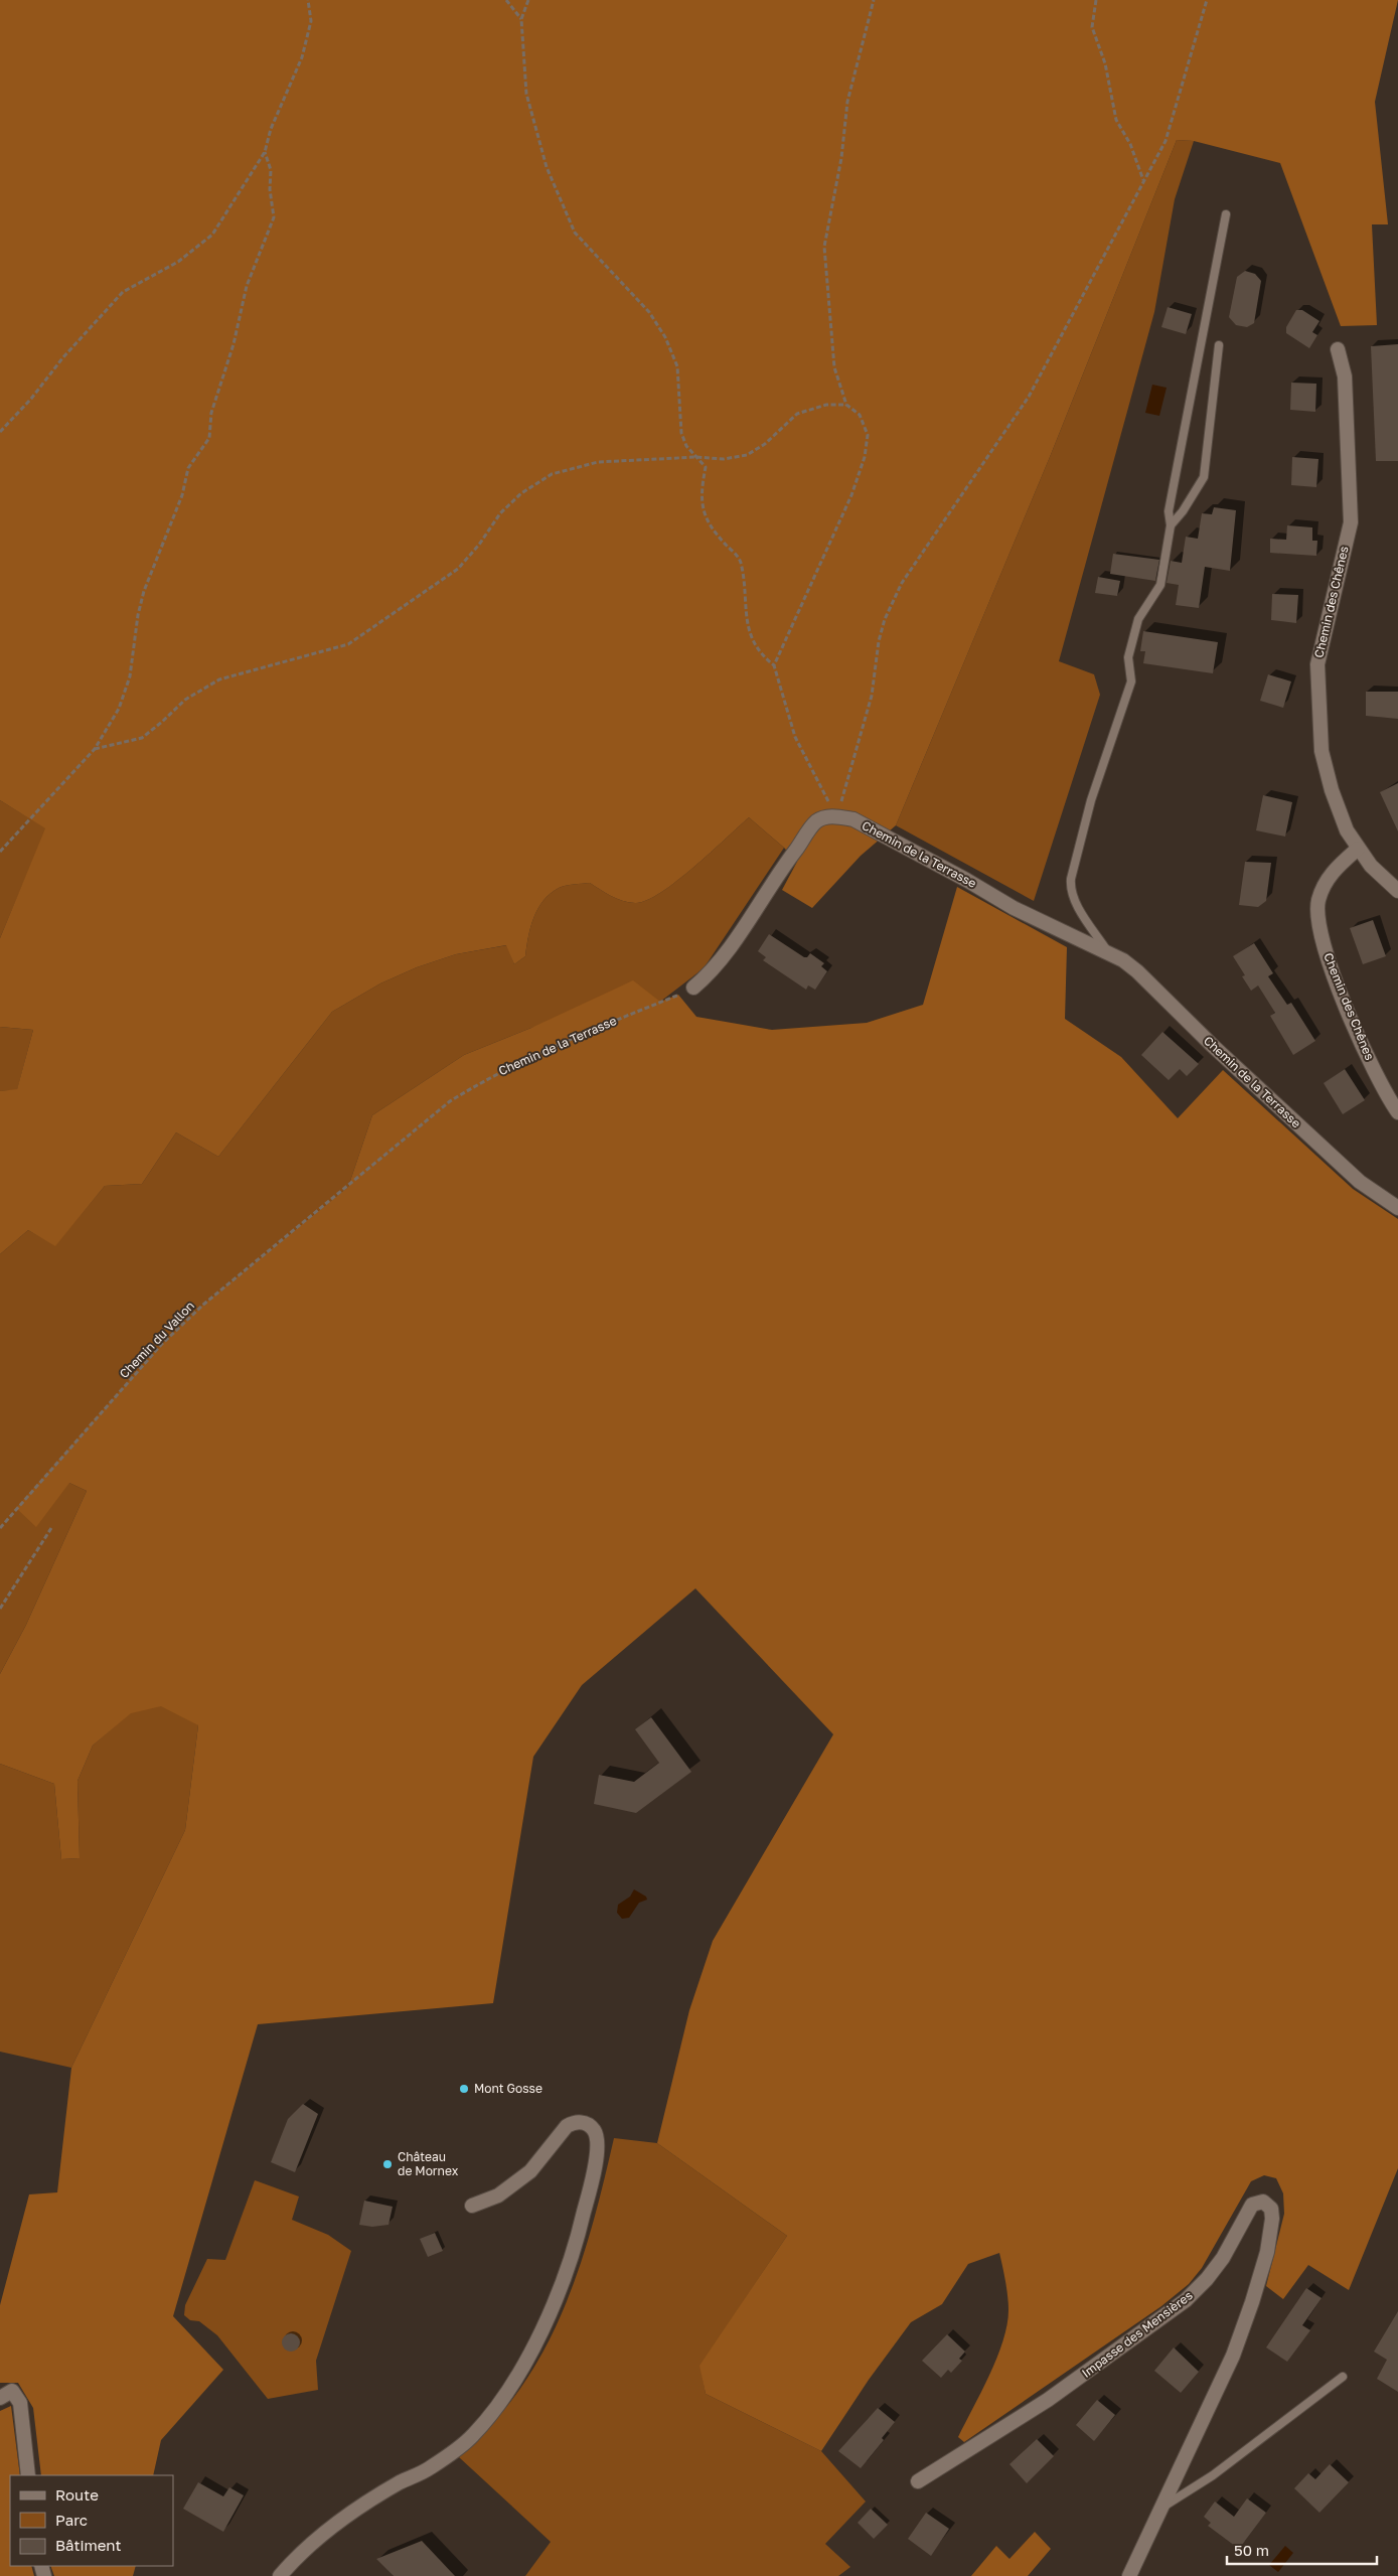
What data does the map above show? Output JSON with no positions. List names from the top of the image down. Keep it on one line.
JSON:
{"streets":{"street":["Chemin des Chênes","Chemin de la Terrasse","Impasse des Mensières"],"path":["Chemin du Vallon"]},"crossings":[["Chemin de la Terrasse","Chemin du Vallon"]],"places":["Mont Gosse","Château de Mornex"],"legend":["Route","Parc","Bâtiment"],"scale_bar":"50 m"}
